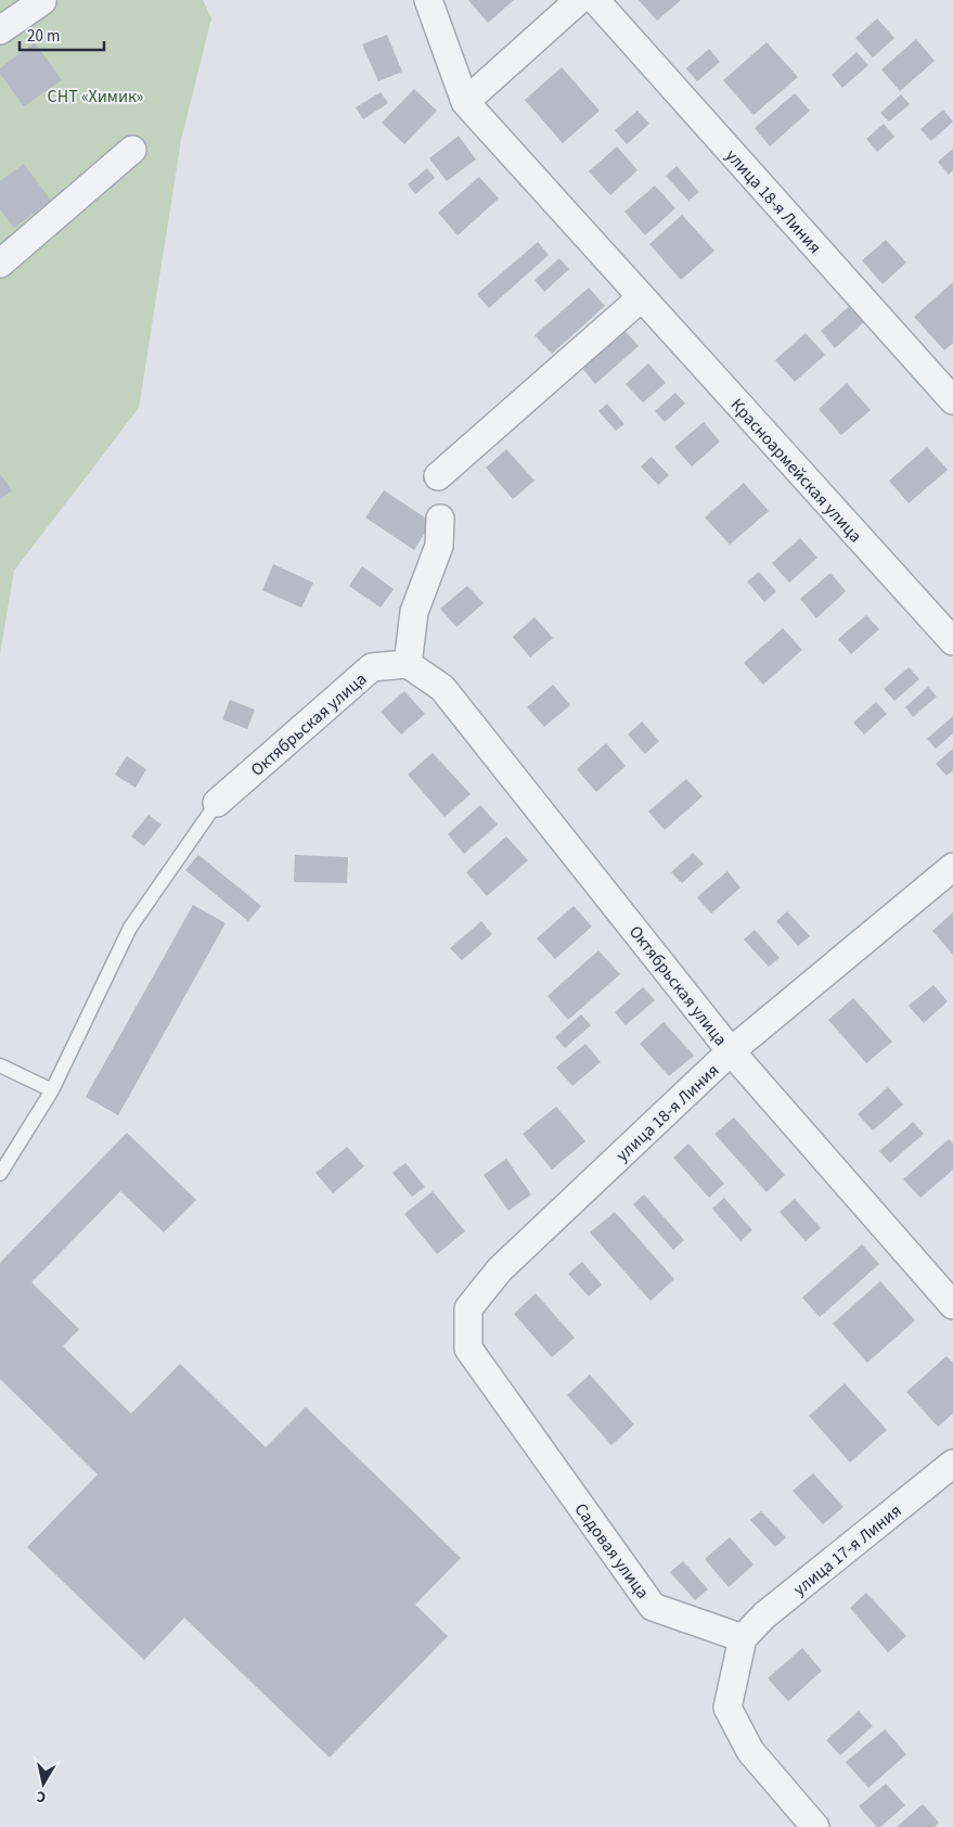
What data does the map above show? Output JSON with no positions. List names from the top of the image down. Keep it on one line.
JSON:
{"streets":{"street":["улица 18-я Линия","Красноармейская улица","Октябрьская улица","улица 17-я Линия","Садовая улица"]},"crossings":[["улица 18-я Линия","Октябрьская улица"],["улица 18-я Линия","Садовая улица"],["улица 17-я Линия","Садовая улица"]],"parks":["СНТ «Химик»"],"scale_bar":"20 m","north":"bottom"}
